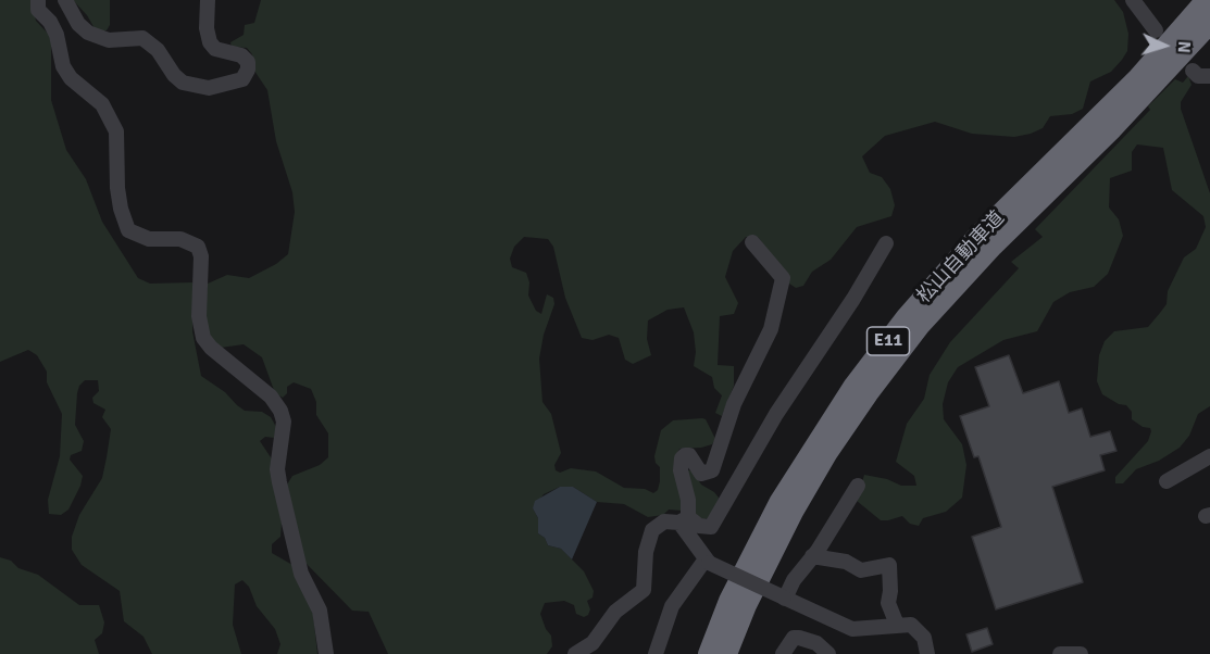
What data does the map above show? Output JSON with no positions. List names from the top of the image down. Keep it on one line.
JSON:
{"streets":{"highway":["松山自動車道","E11"]},"north":"right"}
